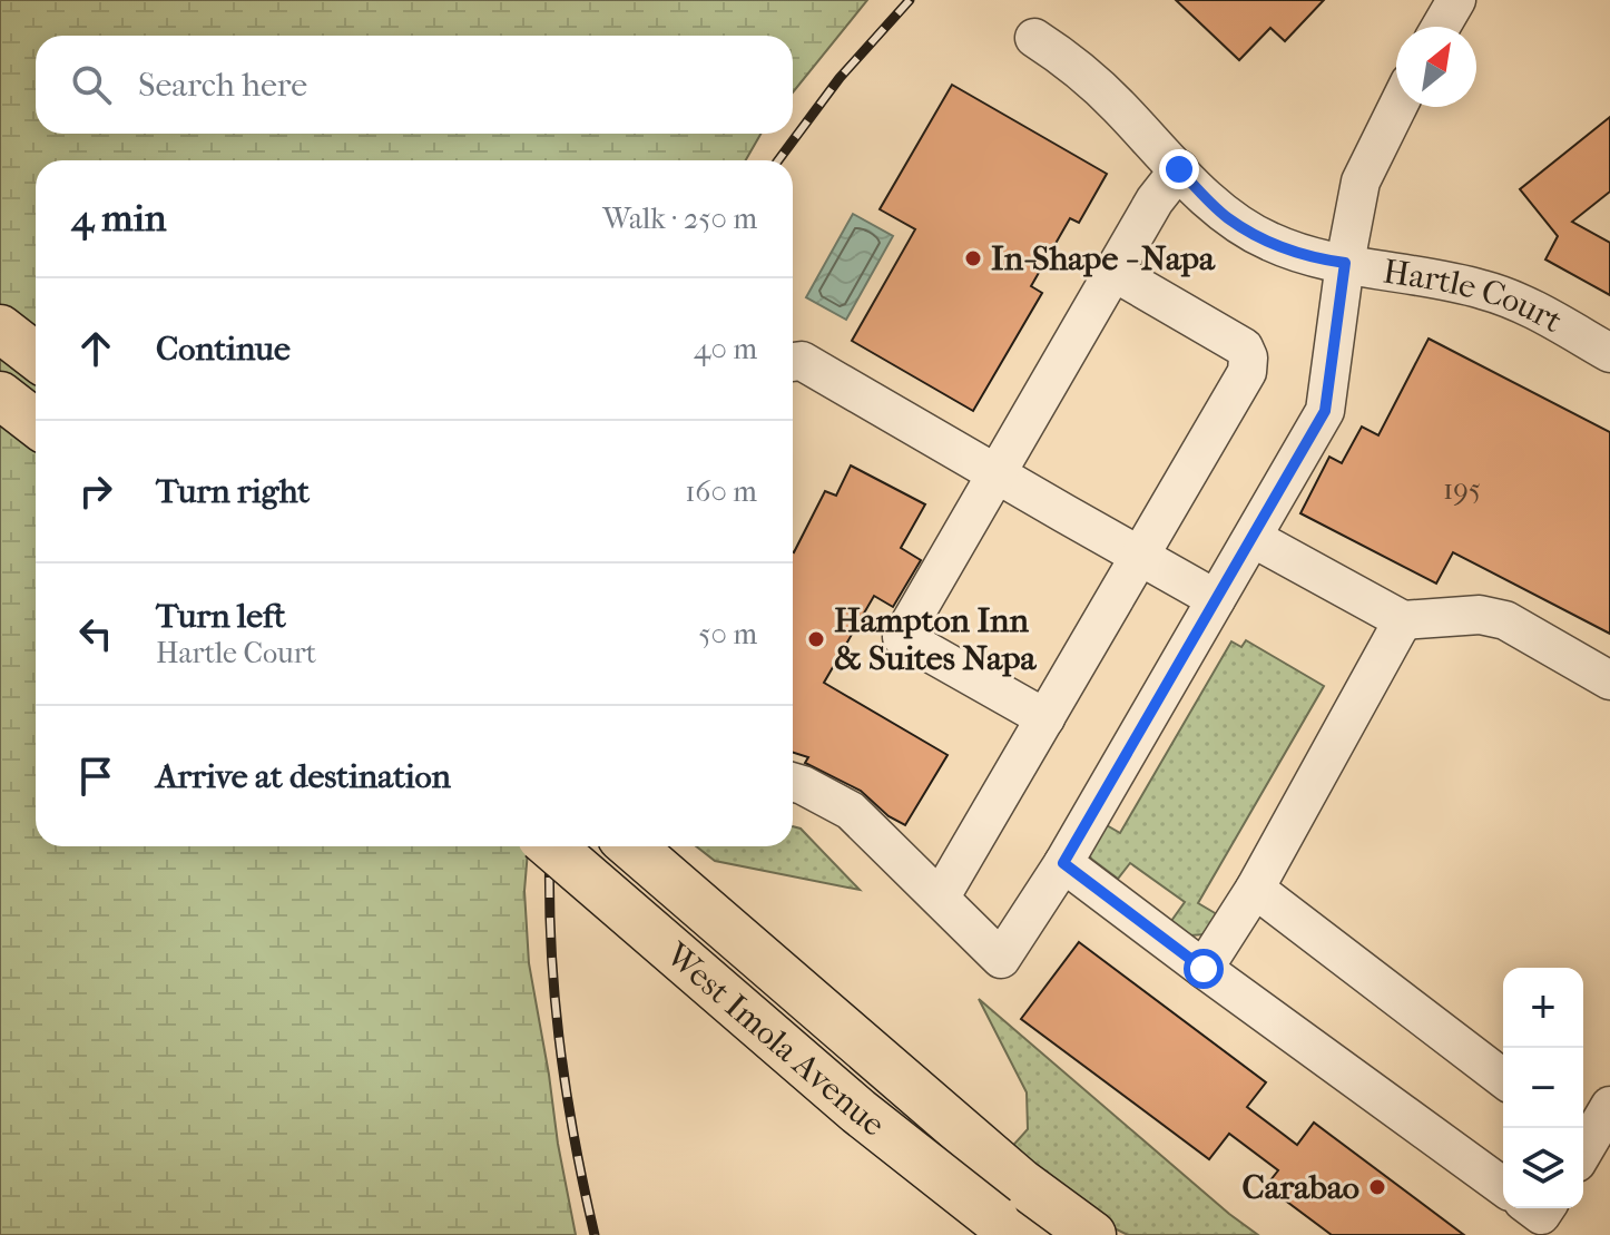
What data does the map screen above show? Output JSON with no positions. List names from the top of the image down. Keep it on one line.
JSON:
{"streets":{"main road":["West Imola Avenue"],"street":["Hartle Court"]},"places":["In-Shape - Napa","Hampton Inn & Suites Napa","Carabao"],"house_numbers":["195"],"north":"top right","page":{"search":"Search here","heading":["4 min","Walk · 250 m"],"list":[["Continue","40 m"],["Turn right","160 m"],["Turn left","Hartle Court","50 m"],"Arrive at destination"],"map_buttons":["+","−"]}}
